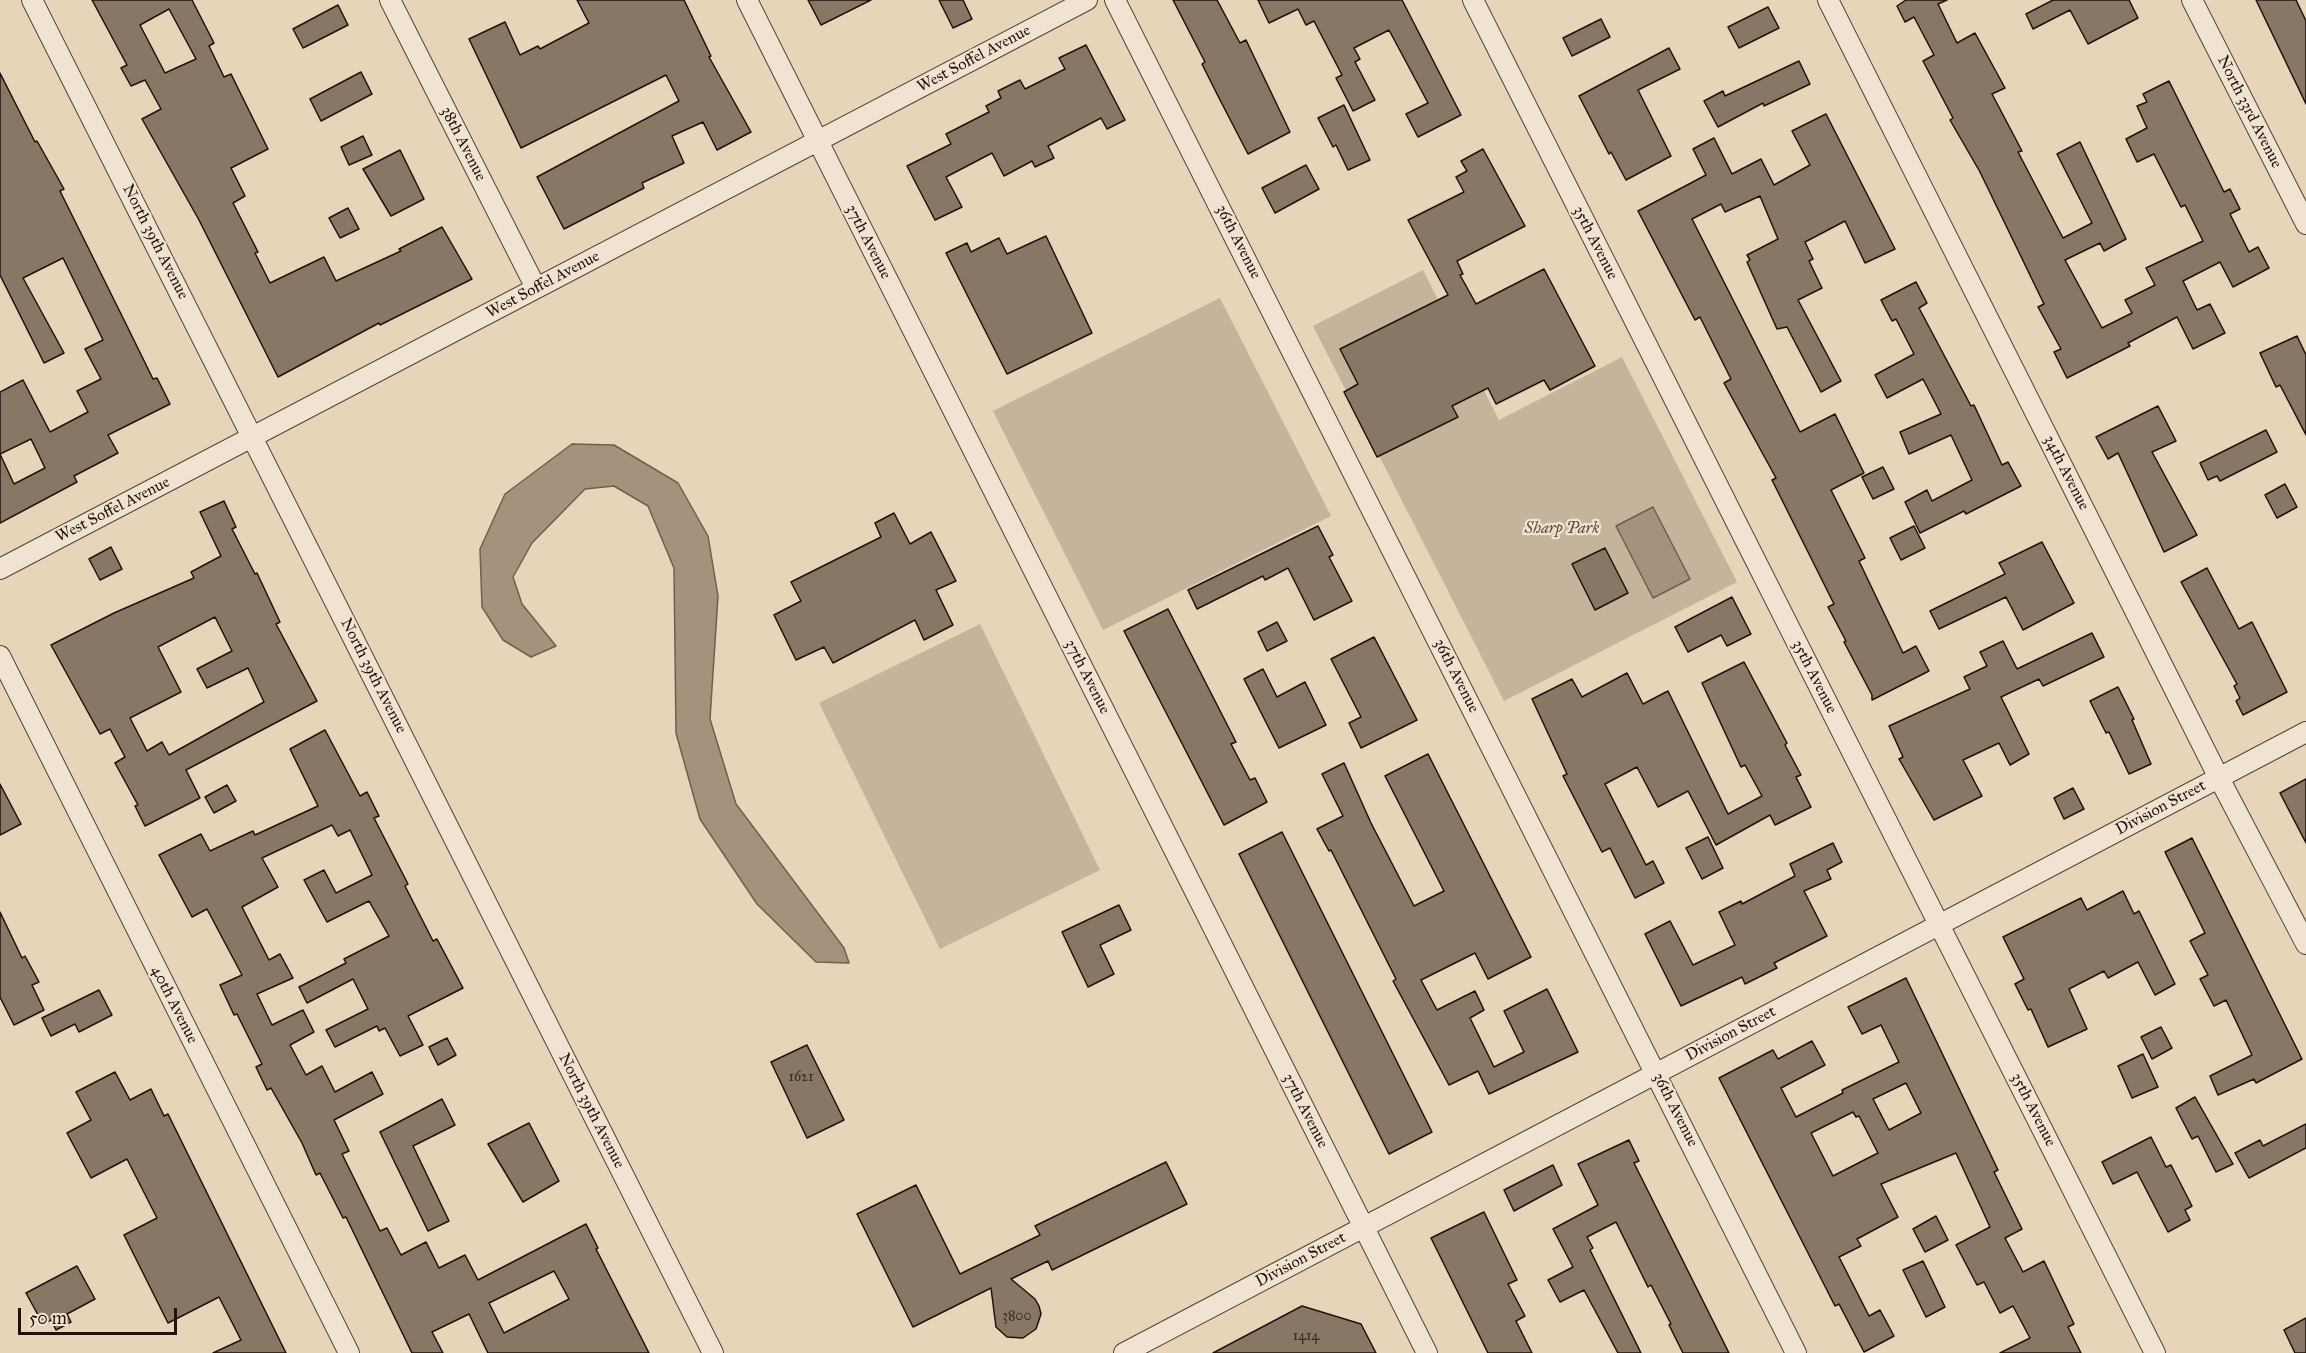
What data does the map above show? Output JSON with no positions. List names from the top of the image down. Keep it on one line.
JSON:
{"streets":{"street":["West Soffel Avenue","North 33rd Avenue","38th Avenue","North 39th Avenue","37th Avenue","36th Avenue","35th Avenue","34th Avenue","Division Street","40th Avenue"]},"crossings":[["West Soffel Avenue","38th Avenue"],["West Soffel Avenue","North 39th Avenue"],["West Soffel Avenue","37th Avenue"],["37th Avenue","Division Street"],["36th Avenue","Division Street"],["35th Avenue","Division Street"],["34th Avenue","Division Street"]],"parks":["Sharp Park"],"house_numbers":["1621","3800","1414"],"scale_bar":"50 m"}
